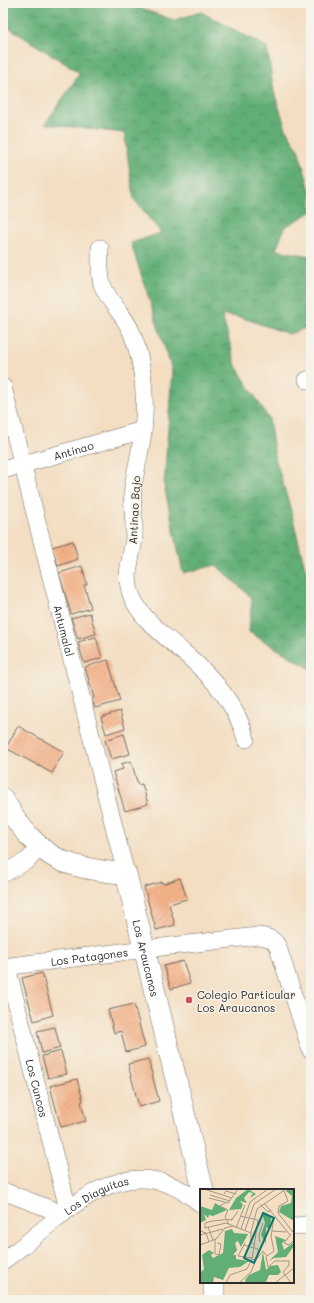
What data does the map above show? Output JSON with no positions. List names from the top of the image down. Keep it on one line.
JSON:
{"streets":{"street":["Antinao","Antinao Bajo","Antumalal","Los Patagones","Los Araucanos","Los Cuncos","Los Diaguitas"]},"crossings":[["Antinao","Antinao Bajo"],["Antinao","Antumalal"],["Antumalal","Los Araucanos"],["Los Patagones","Los Araucanos"],["Los Patagones","Los Cuncos"],["Los Cuncos","Los Diaguitas"]],"places":["Colegio Particular Los Araucanos"]}
